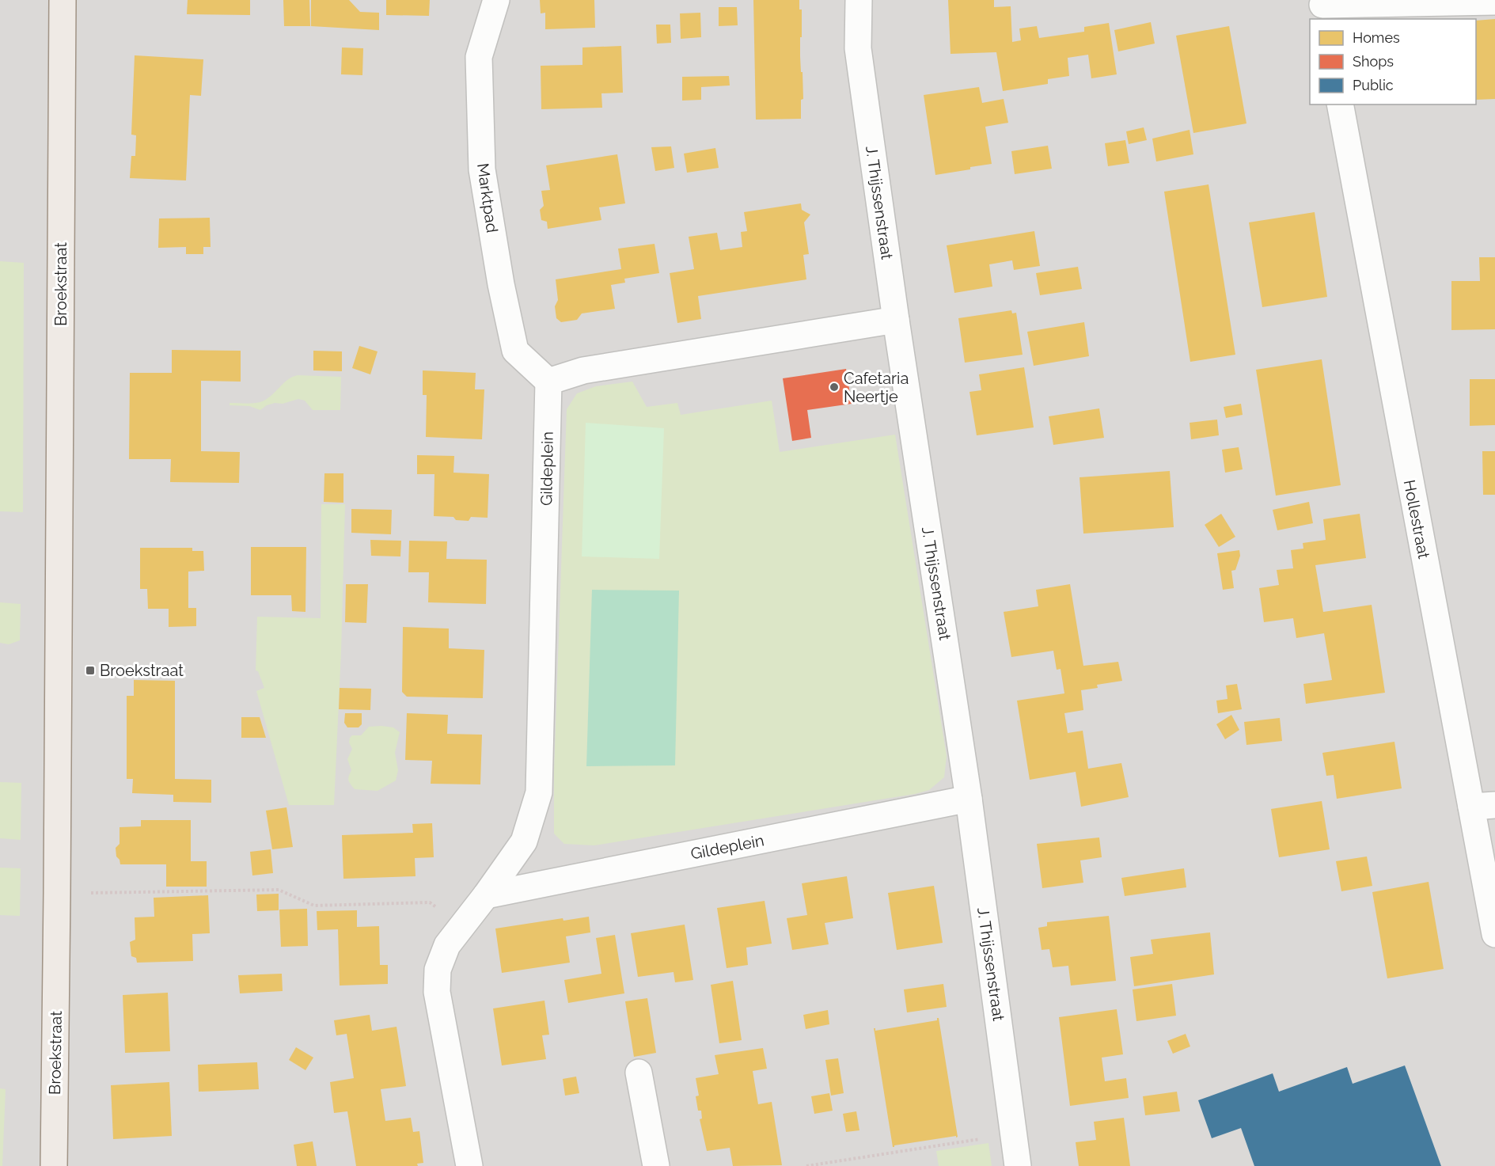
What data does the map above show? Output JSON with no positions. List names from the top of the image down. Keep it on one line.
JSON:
{"streets":{"main road":["Broekstraat"],"street":["Marktpad","J. Thijssenstraat","Gildeplein","Hollestraat"]},"crossings":[["Marktpad","Gildeplein"],["J. Thijssenstraat","Gildeplein"]],"places":{"other":["Cafetaria Neertje"],"transit":["Broekstraat"]},"legend":["Homes","Shops","Public"]}
